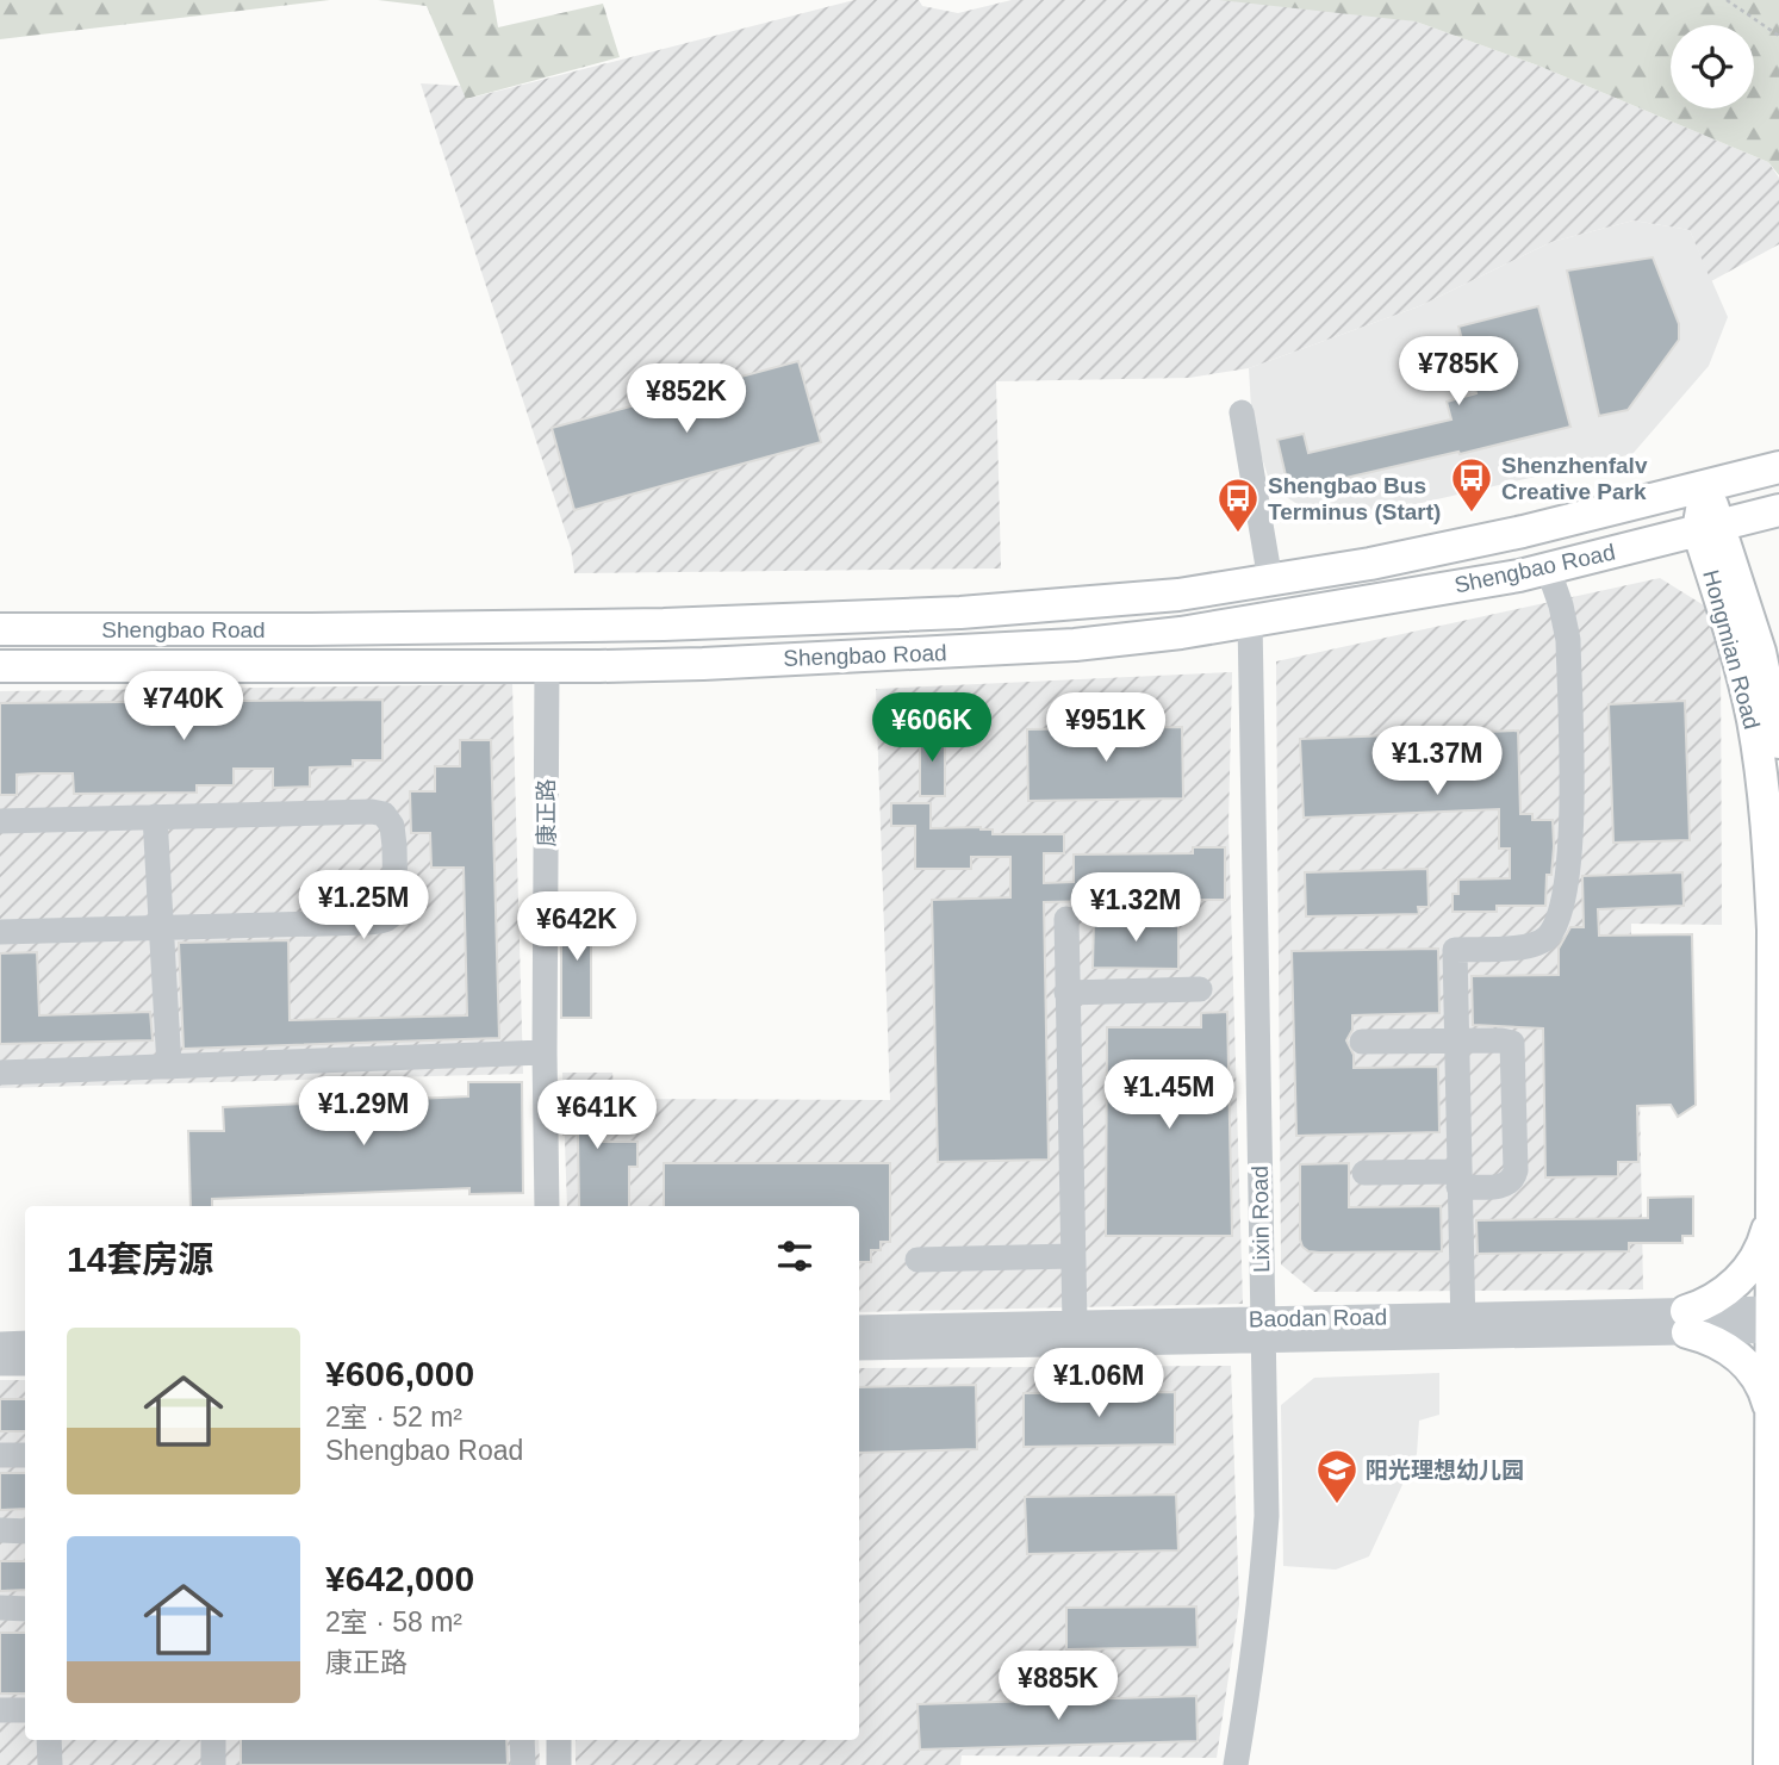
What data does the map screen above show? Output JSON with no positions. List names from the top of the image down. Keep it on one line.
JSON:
{"streets":{"main road":["Shengbao Road","Hongmian Road"],"street":["康正路","Lixin Road","Baodan Road"]},"crossings":[["Shengbao Road","Hongmian Road"],["Shengbao Road","康正路"],["Shengbao Road","Lixin Road"],["Hongmian Road","Baodan Road"],["Lixin Road","Baodan Road"]],"places":{"bus stop":["Shenzhenfalv Creative Park","Shengbao Bus Terminus (Start)"],"school or university":["阳光理想幼儿园"]},"page":{"price":["¥785K","¥852K","¥740K","¥606K","¥951K","¥1.37M","¥1.25M","¥1.32M","¥642K","¥1.45M","¥1.29M","¥641K","¥1.06M","¥885K"],"heading":"14套房源","list":[{"name":"¥606,000","note":"2室 · 52 m² · Shengbao Road"},{"name":"¥642,000","note":"2室 · 58 m² · 康正路"}]}}
